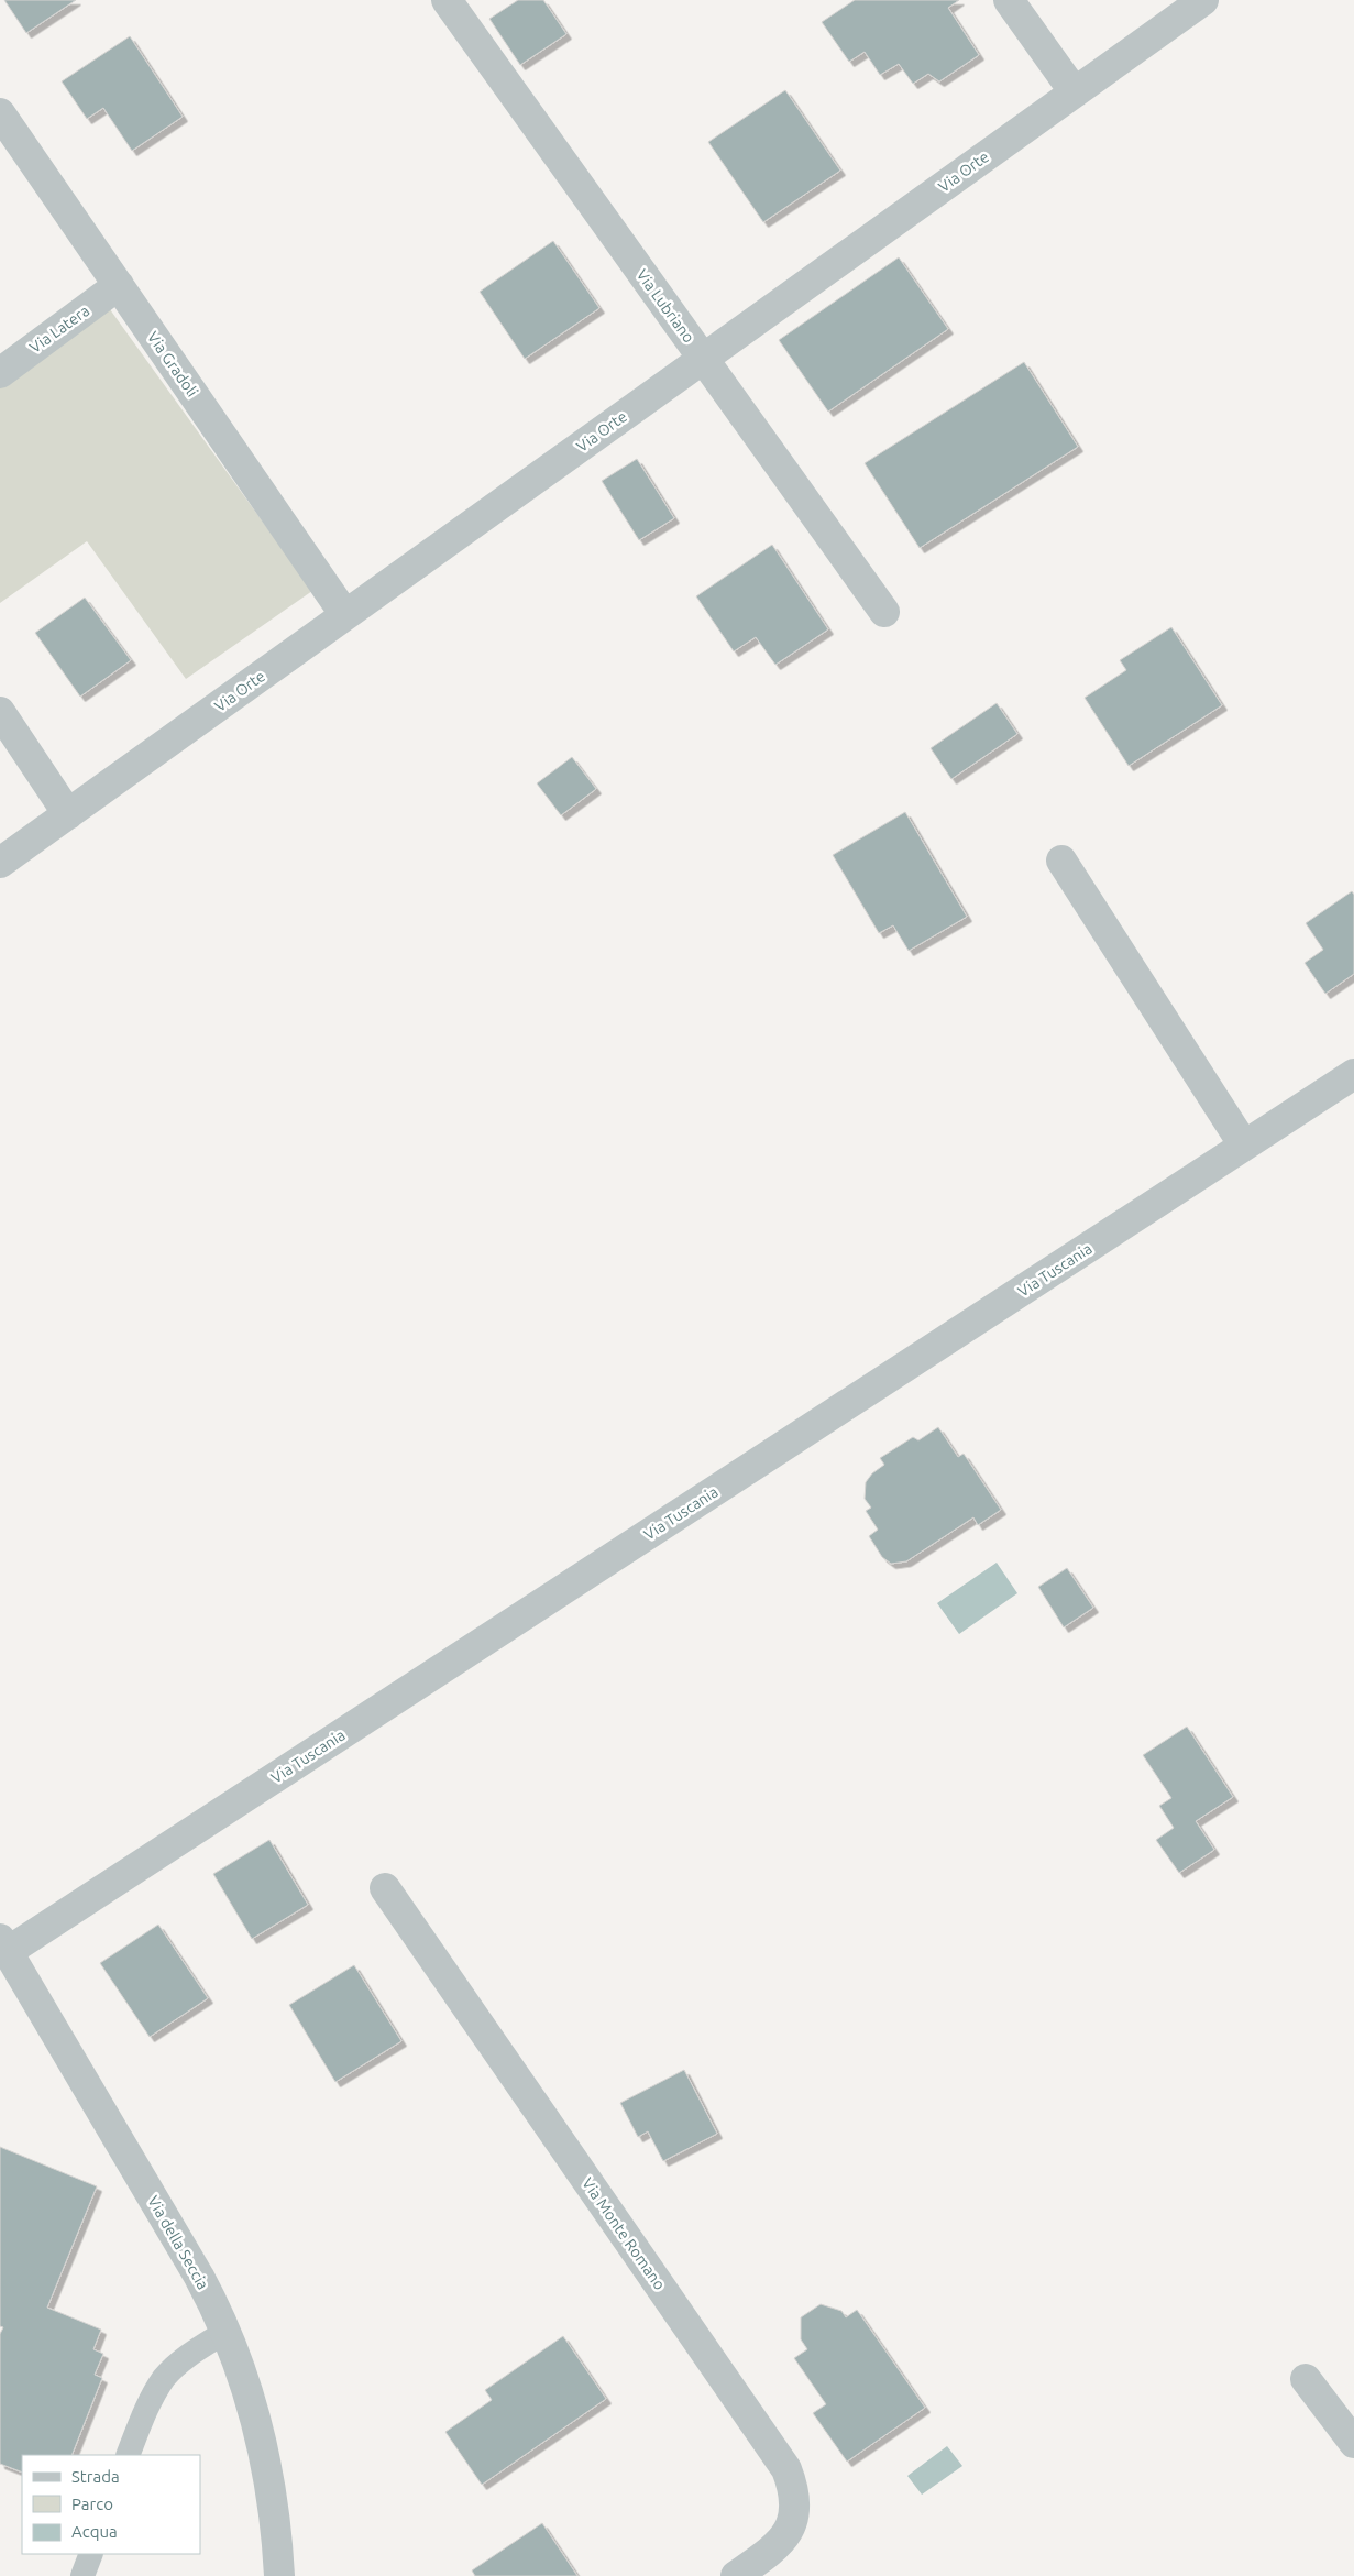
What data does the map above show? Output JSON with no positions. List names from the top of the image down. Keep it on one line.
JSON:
{"streets":{"street":["Via Orte","Via Lubriano","Via Latera","Via Gradoli","Via Tuscania","Via Monte Romano","Via della Seccia"]},"crossings":[["Via Orte","Via Lubriano"],["Via Orte","Via Gradoli"],["Via Latera","Via Gradoli"],["Via Tuscania","Via della Seccia"]],"legend":["Strada","Parco","Acqua"]}
